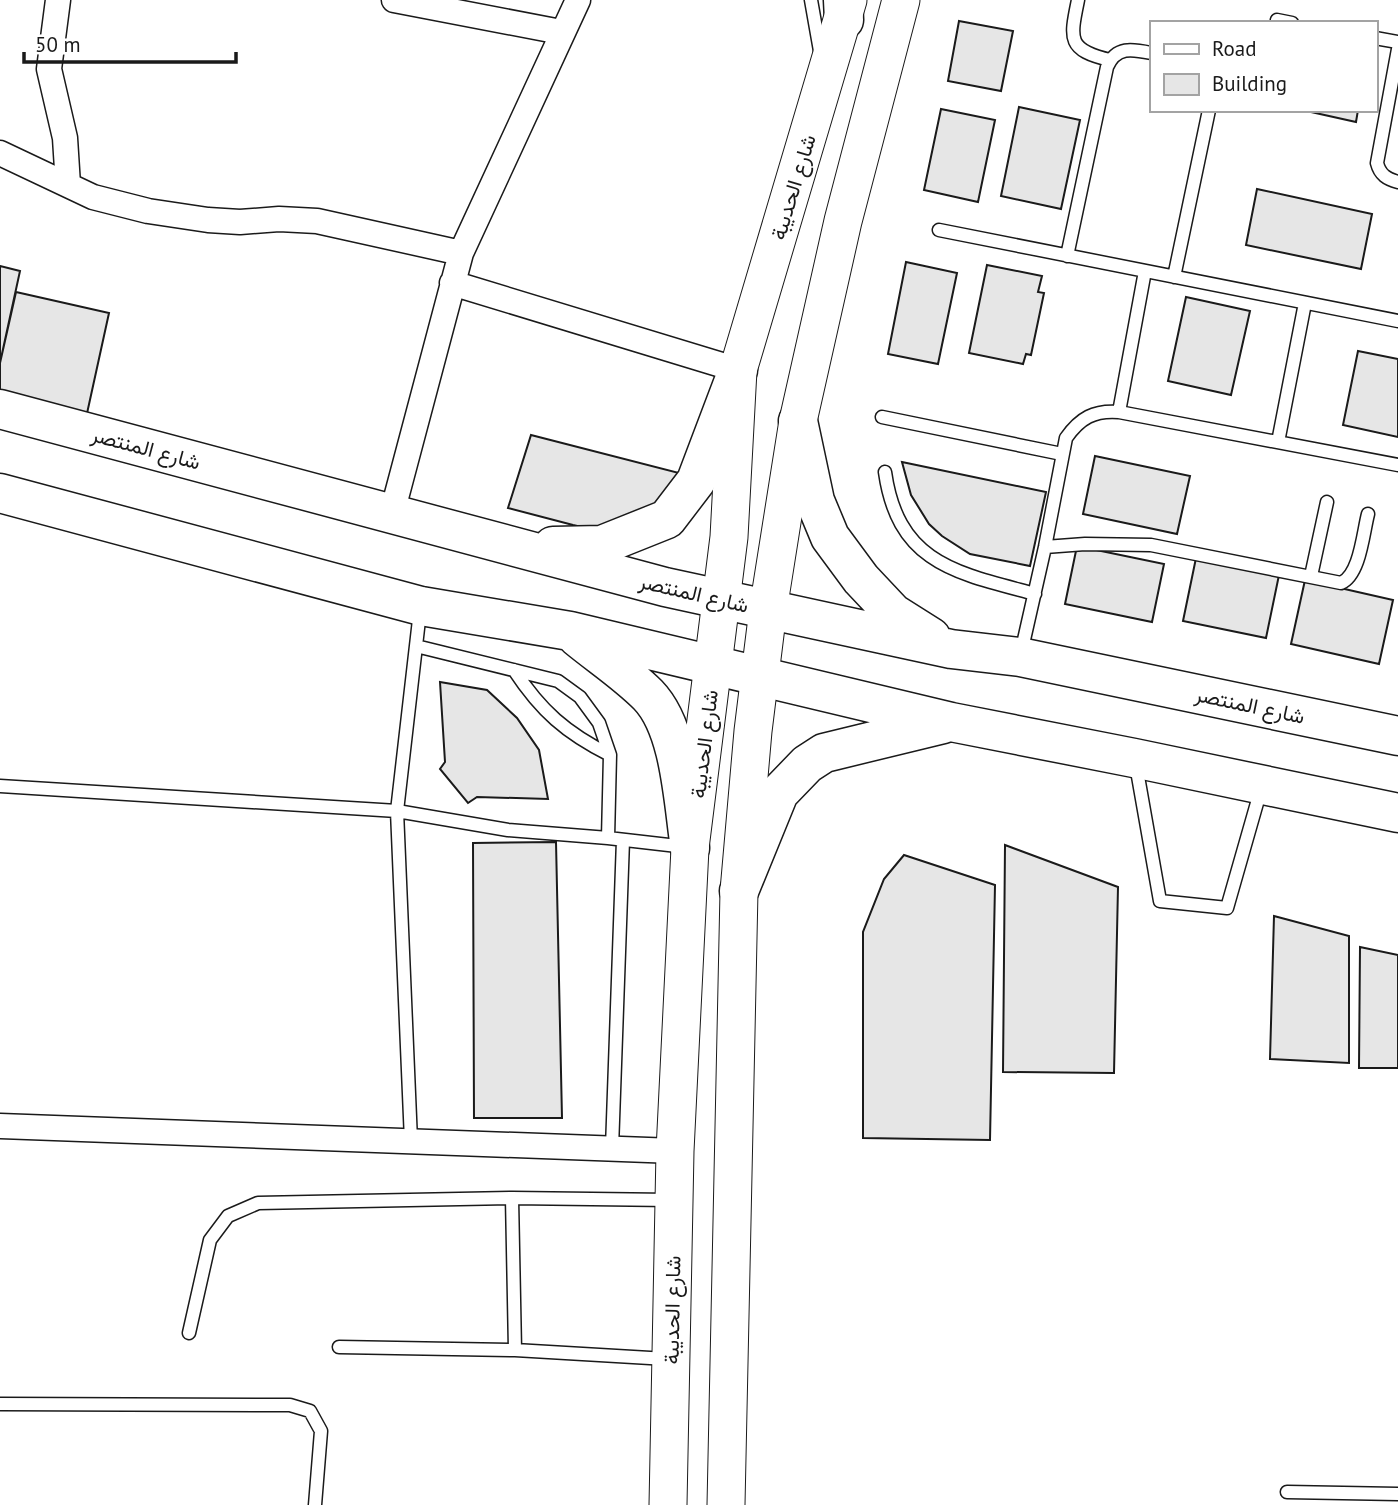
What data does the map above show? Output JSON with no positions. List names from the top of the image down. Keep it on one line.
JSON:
{"streets":{"main road":["شارع الحديبة","شارع المنتصر"]},"crossings":[["شارع الحديبة","شارع المنتصر"]],"legend":["Road","Building"],"scale_bar":"50 m"}
